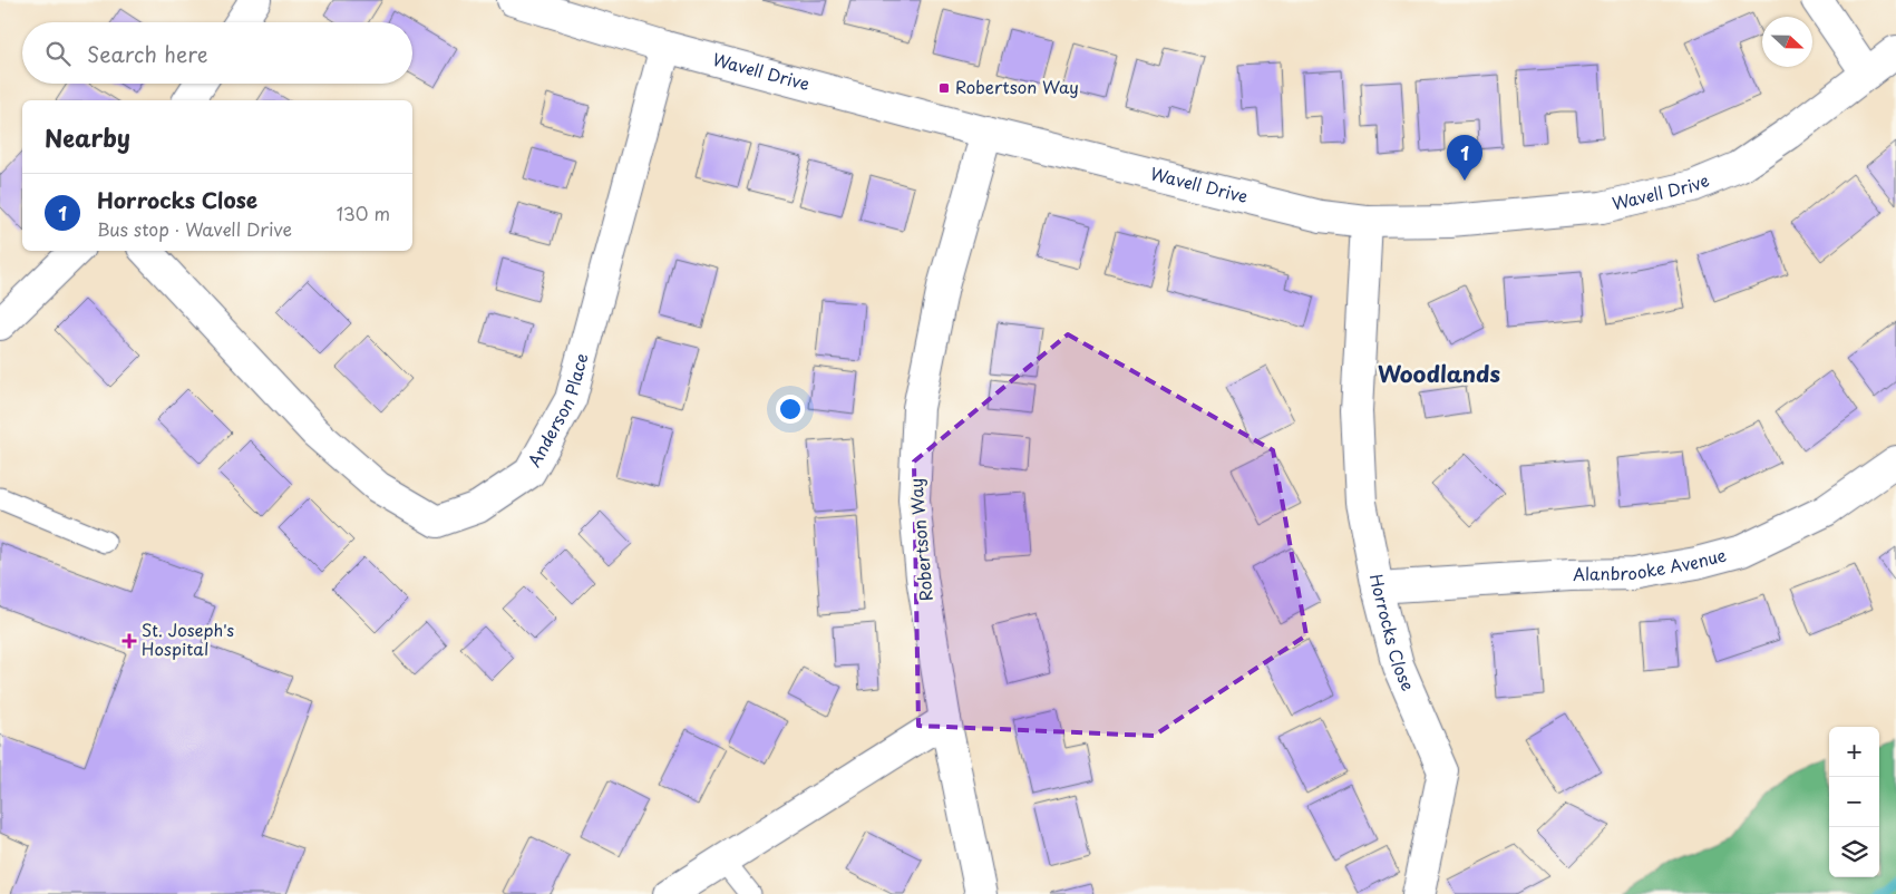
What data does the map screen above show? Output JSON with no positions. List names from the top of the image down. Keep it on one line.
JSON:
{"streets":{"street":["Wavell Drive","Anderson Place","Robertson Way","Alanbrooke Avenue","Horrocks Close"]},"crossings":[["Wavell Drive","Anderson Place"],["Wavell Drive","Robertson Way"],["Wavell Drive","Horrocks Close"],["Alanbrooke Avenue","Horrocks Close"]],"districts":["Woodlands"],"places":{"transit":["Robertson Way"],"health":["St. Joseph's Hospital"]},"north":"right","page":{"search":"Search here","heading":"Nearby","pins":"1","list":[{"mark":"1","name":"Horrocks Close","note":"Bus stop · Wavell Drive","value":"130 m"}],"map_buttons":["+","−"]}}
